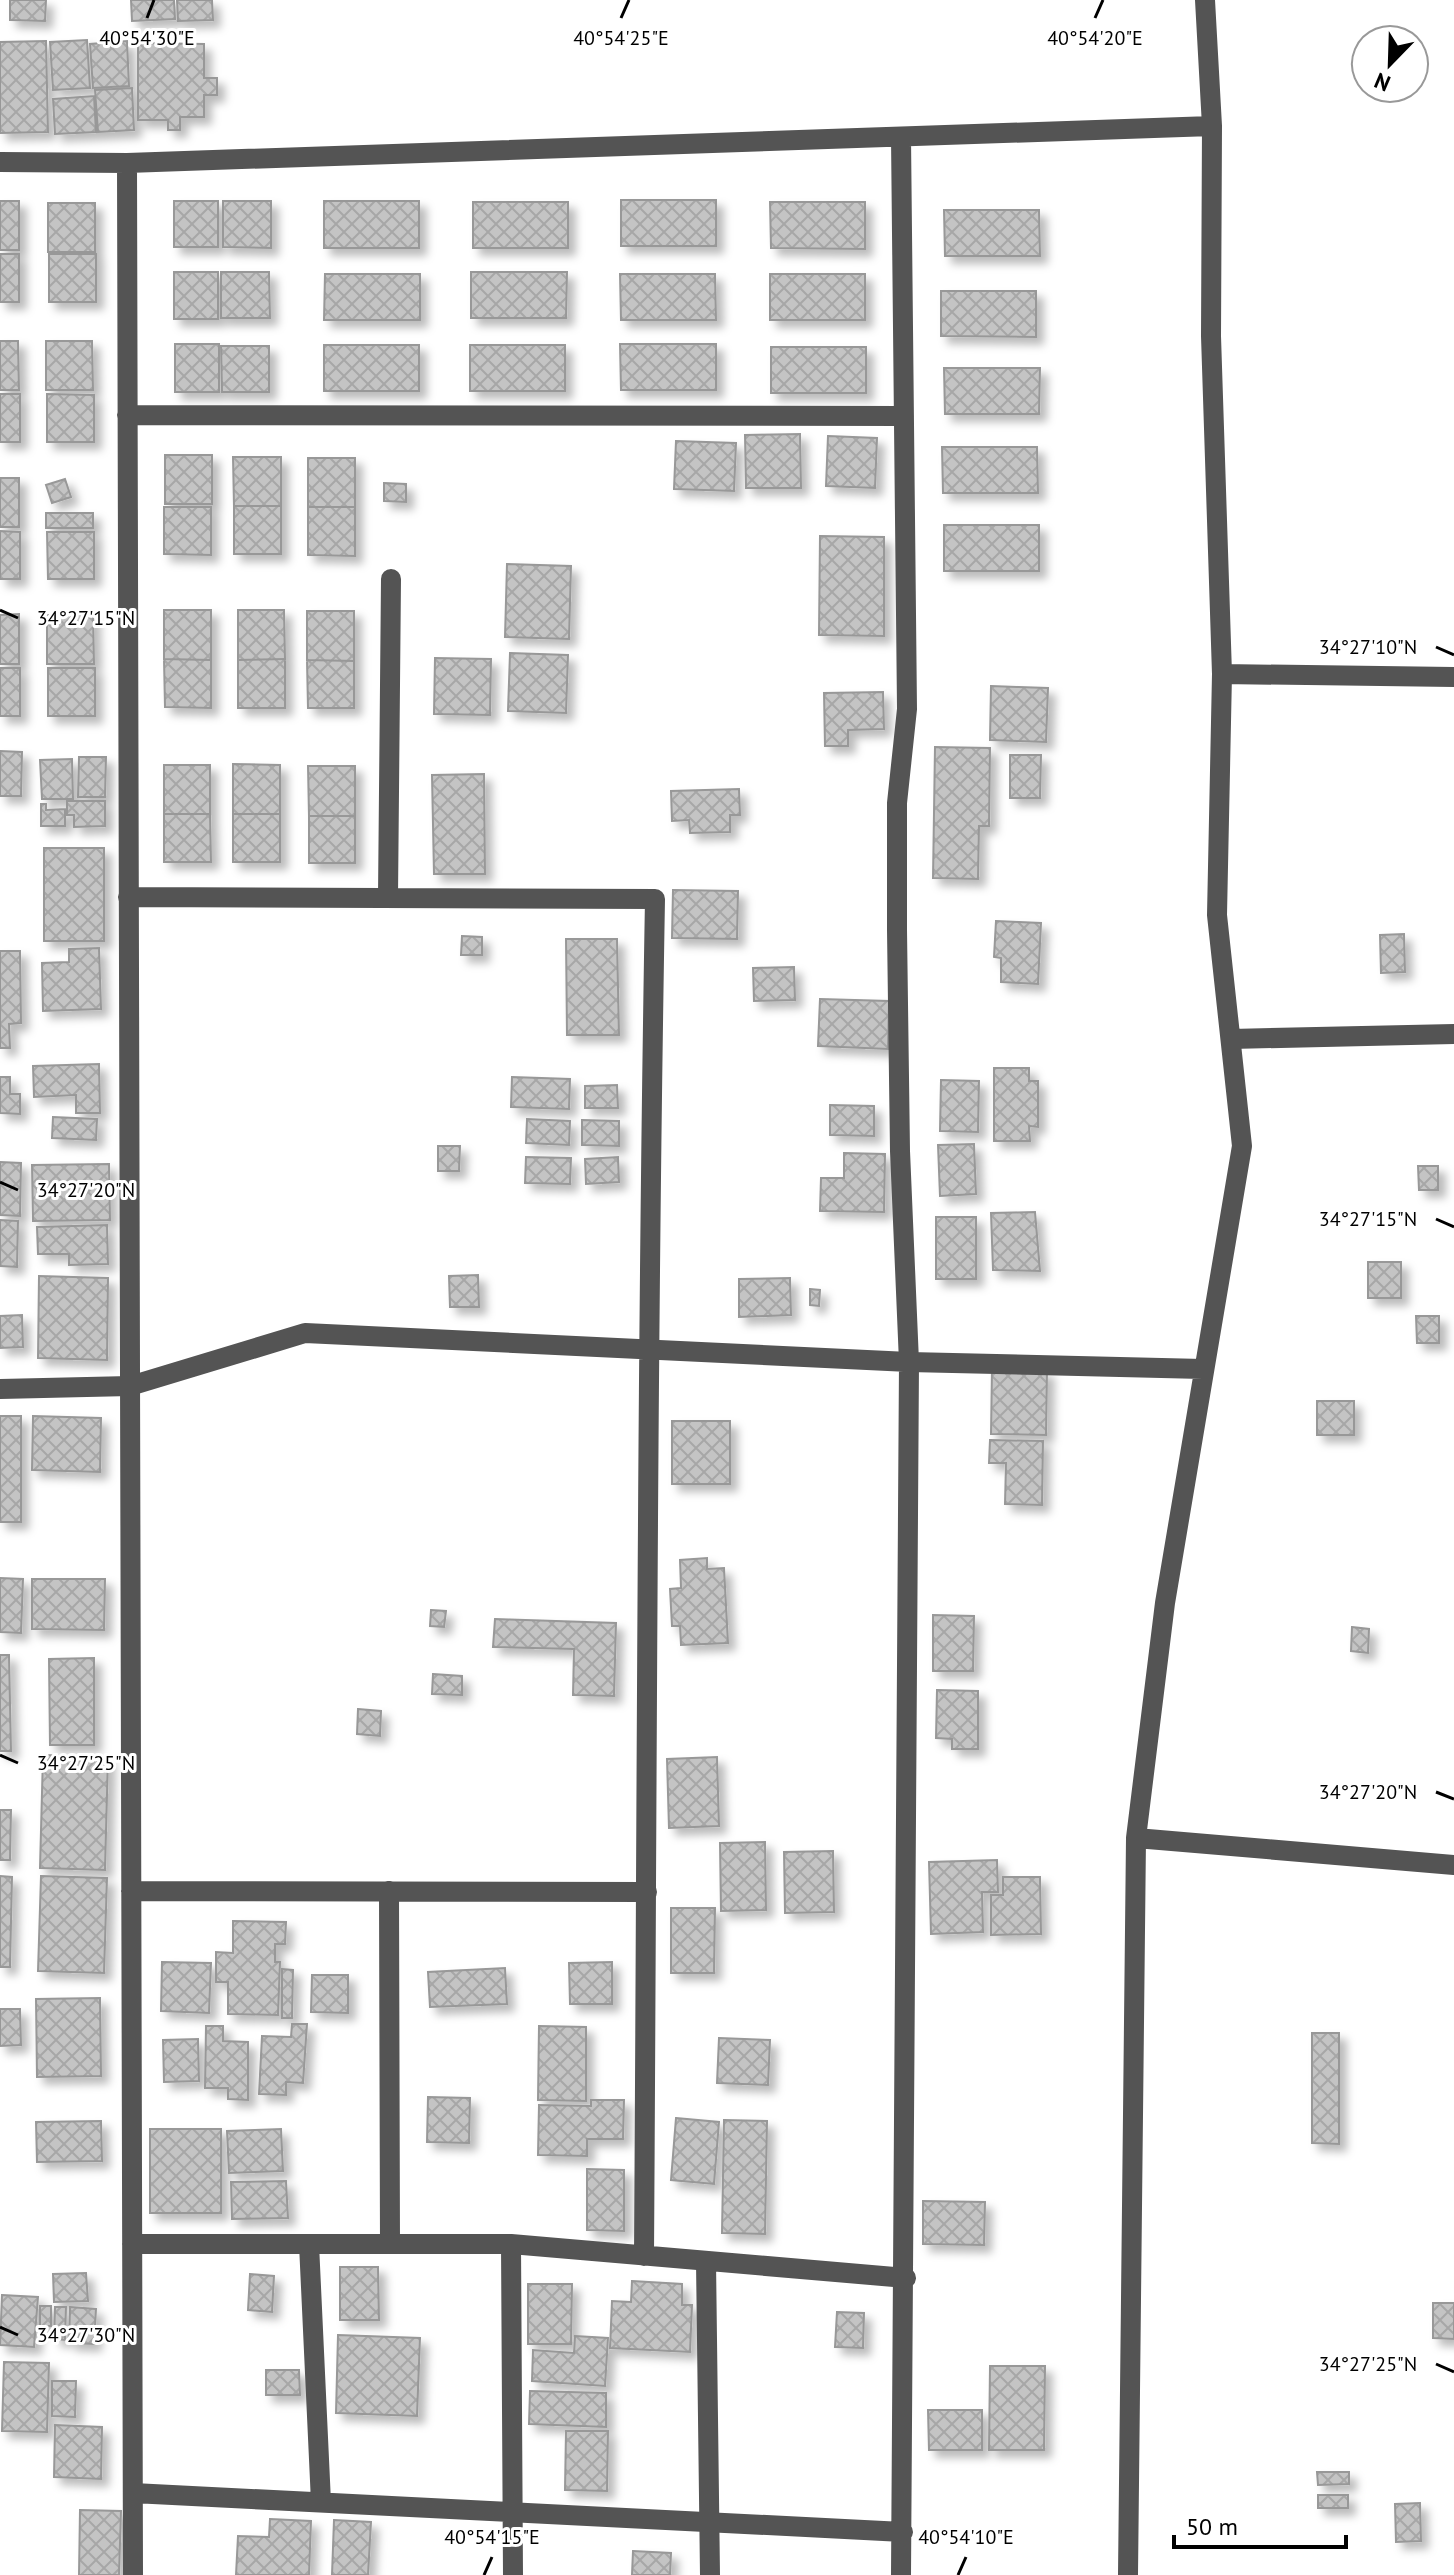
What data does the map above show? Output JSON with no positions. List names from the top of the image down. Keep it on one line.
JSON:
{"scale_bar":"50 m","north":"bottom left","coordinates":["40°54'30\"E","40°54'20\"E","40°54'25\"E","34°27'15\"N","34°27'10\"N","34°27'20\"N","34°27'25\"N","34°27'30\"N","40°54'15\"E","40°54'10\"E"]}
